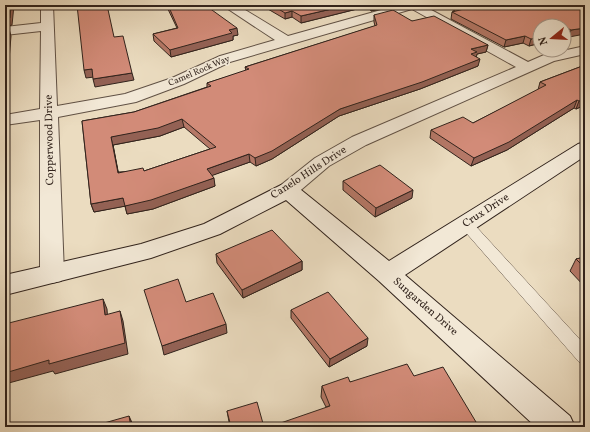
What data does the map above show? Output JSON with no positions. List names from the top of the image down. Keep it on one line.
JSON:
{"streets":{"street":["Camel Rock Way","Copperwood Drive","Canelo Hills Drive","Crux Drive","Sungarden Drive"]},"crossings":[["Camel Rock Way","Copperwood Drive"],["Copperwood Drive","Canelo Hills Drive"],["Canelo Hills Drive","Sungarden Drive"],["Crux Drive","Sungarden Drive"]],"north":"left"}
